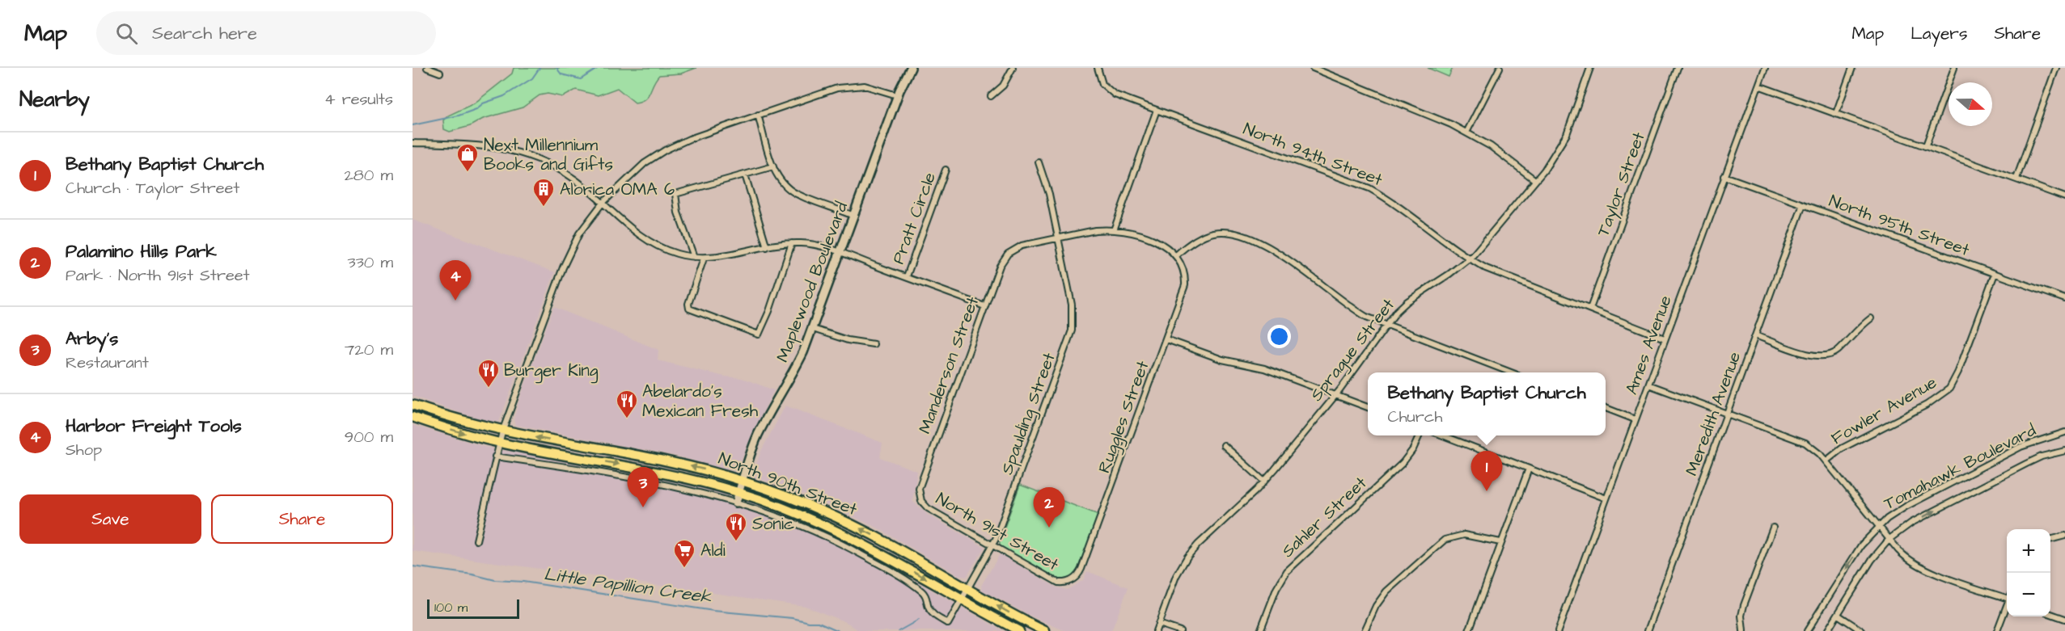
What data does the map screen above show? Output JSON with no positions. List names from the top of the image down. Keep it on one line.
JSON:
{"streets":{"main road":["North 90th Street"],"street":["North 94th Street","Taylor Street","Pratt Circle","North 95th Street","Maplewood Boulevard","Ames Avenue","Sprague Street","Manderson Street","Fowler Avenue","Spaulding Street","Meredith Avenue","Ruggles Street","Tomahawk Boulevard","Sahler Street","North 91st Street"]},"crossings":[["North 94th Street","Taylor Street"],["North 94th Street","Ames Avenue"],["North 94th Street","Sprague Street"],["North 95th Street","Ames Avenue"],["North 95th Street","Fowler Avenue"],["North 95th Street","Meredith Avenue"],["Maplewood Boulevard","Spaulding Street"],["Maplewood Boulevard","North 90th Street"],["Manderson Street","Spaulding Street"],["Manderson Street","North 91st Street"],["Spaulding Street","North 90th Street"],["Spaulding Street","North 91st Street"],["Ruggles Street","North 91st Street"]],"water":["Little Papillion Creek"],"places":{"shop":["Next Millennium Books and Gifts"],"building":["Alorica OMA 6"],"restaurant":["Burger King","Abelardo's Mexican Fresh","Sonic"],"supermarket":["Aldi"]},"scale_bar":"100 m","north":"right","page":{"header":"Map","search":"Search here","nav":["Map","Layers","Share"],"heading":["Nearby","4 results"],"list":[{"mark":"1","name":"Bethany Baptist Church","note":"Church · Taylor Street","value":"280 m"},{"mark":"2","name":"Palamino Hills Park","note":"Park · North 91st Street","value":"330 m"},{"mark":"3","name":"Arby's","note":"Restaurant","value":"720 m"},{"mark":"4","name":"Harbor Freight Tools","note":"Shop","value":"900 m"}],"pins":["4","1","3","2"],"popup":["Bethany Baptist Church","Church"],"buttons":["Save","Share"],"map_buttons":["+","−"],"scale":"100 m"}}
